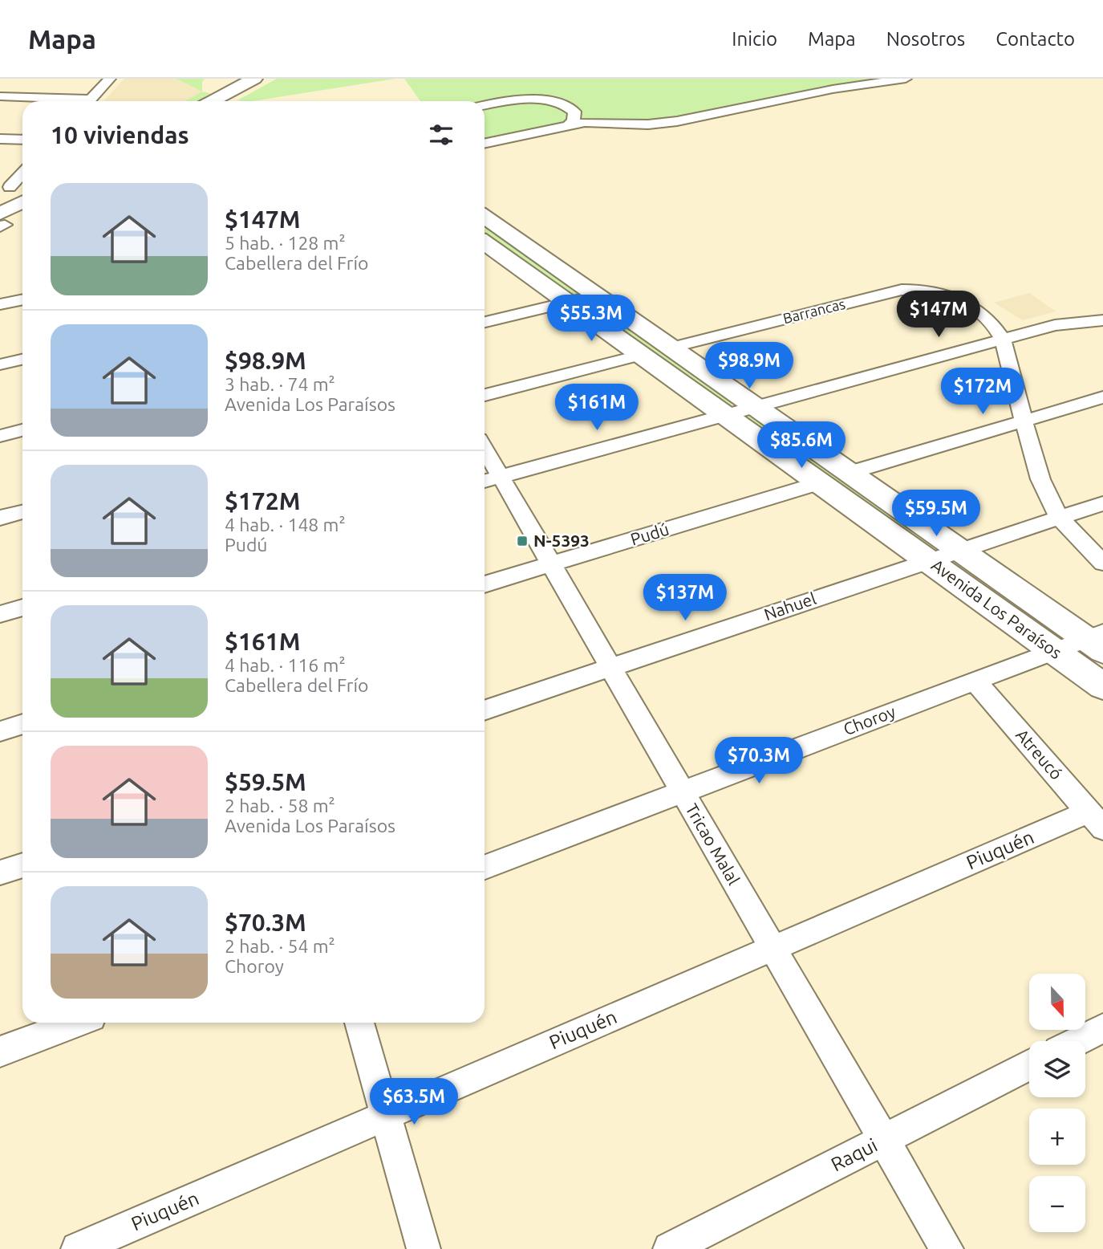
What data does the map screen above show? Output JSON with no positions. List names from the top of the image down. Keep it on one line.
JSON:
{"streets":{"main road":["Avenida Los Paraísos"],"street":["Barrancas","Pudú","Nahuel","Choroy","Atreucó","Tricao Malal","Piuquén","Raqui"]},"crossings":[["Barrancas","Avenida Los Paraísos"],["Pudú","Avenida Los Paraísos"],["Pudú","Tricao Malal"],["Nahuel","Avenida Los Paraísos"],["Nahuel","Tricao Malal"],["Avenida Los Paraísos","Choroy"],["Choroy","Atreucó"],["Choroy","Tricao Malal"],["Atreucó","Piuquén"],["Tricao Malal","Piuquén"],["Tricao Malal","Raqui"]],"places":{"transit":["N-5393"]},"north":"bottom","page":{"header":"Mapa","nav":["Inicio","Mapa","Nosotros","Contacto"],"heading":"10 viviendas","list":[{"name":"$147M","note":"5 hab. · 128 m² · Cabellera del Frío"},{"name":"$98.9M","note":"3 hab. · 74 m² · Avenida Los Paraísos"},{"name":"$172M","note":"4 hab. · 148 m² · Pudú"},{"name":"$161M","note":"4 hab. · 116 m² · Cabellera del Frío"},{"name":"$59.5M","note":"2 hab. · 58 m² · Avenida Los Paraísos"},{"name":"$70.3M","note":"2 hab. · 54 m² · Choroy"}],"price":["$147M","$55.3M","$98.9M","$172M","$161M","$85.6M","$59.5M","$137M","$70.3M","$63.5M"],"map_buttons":["+","−"]}}
